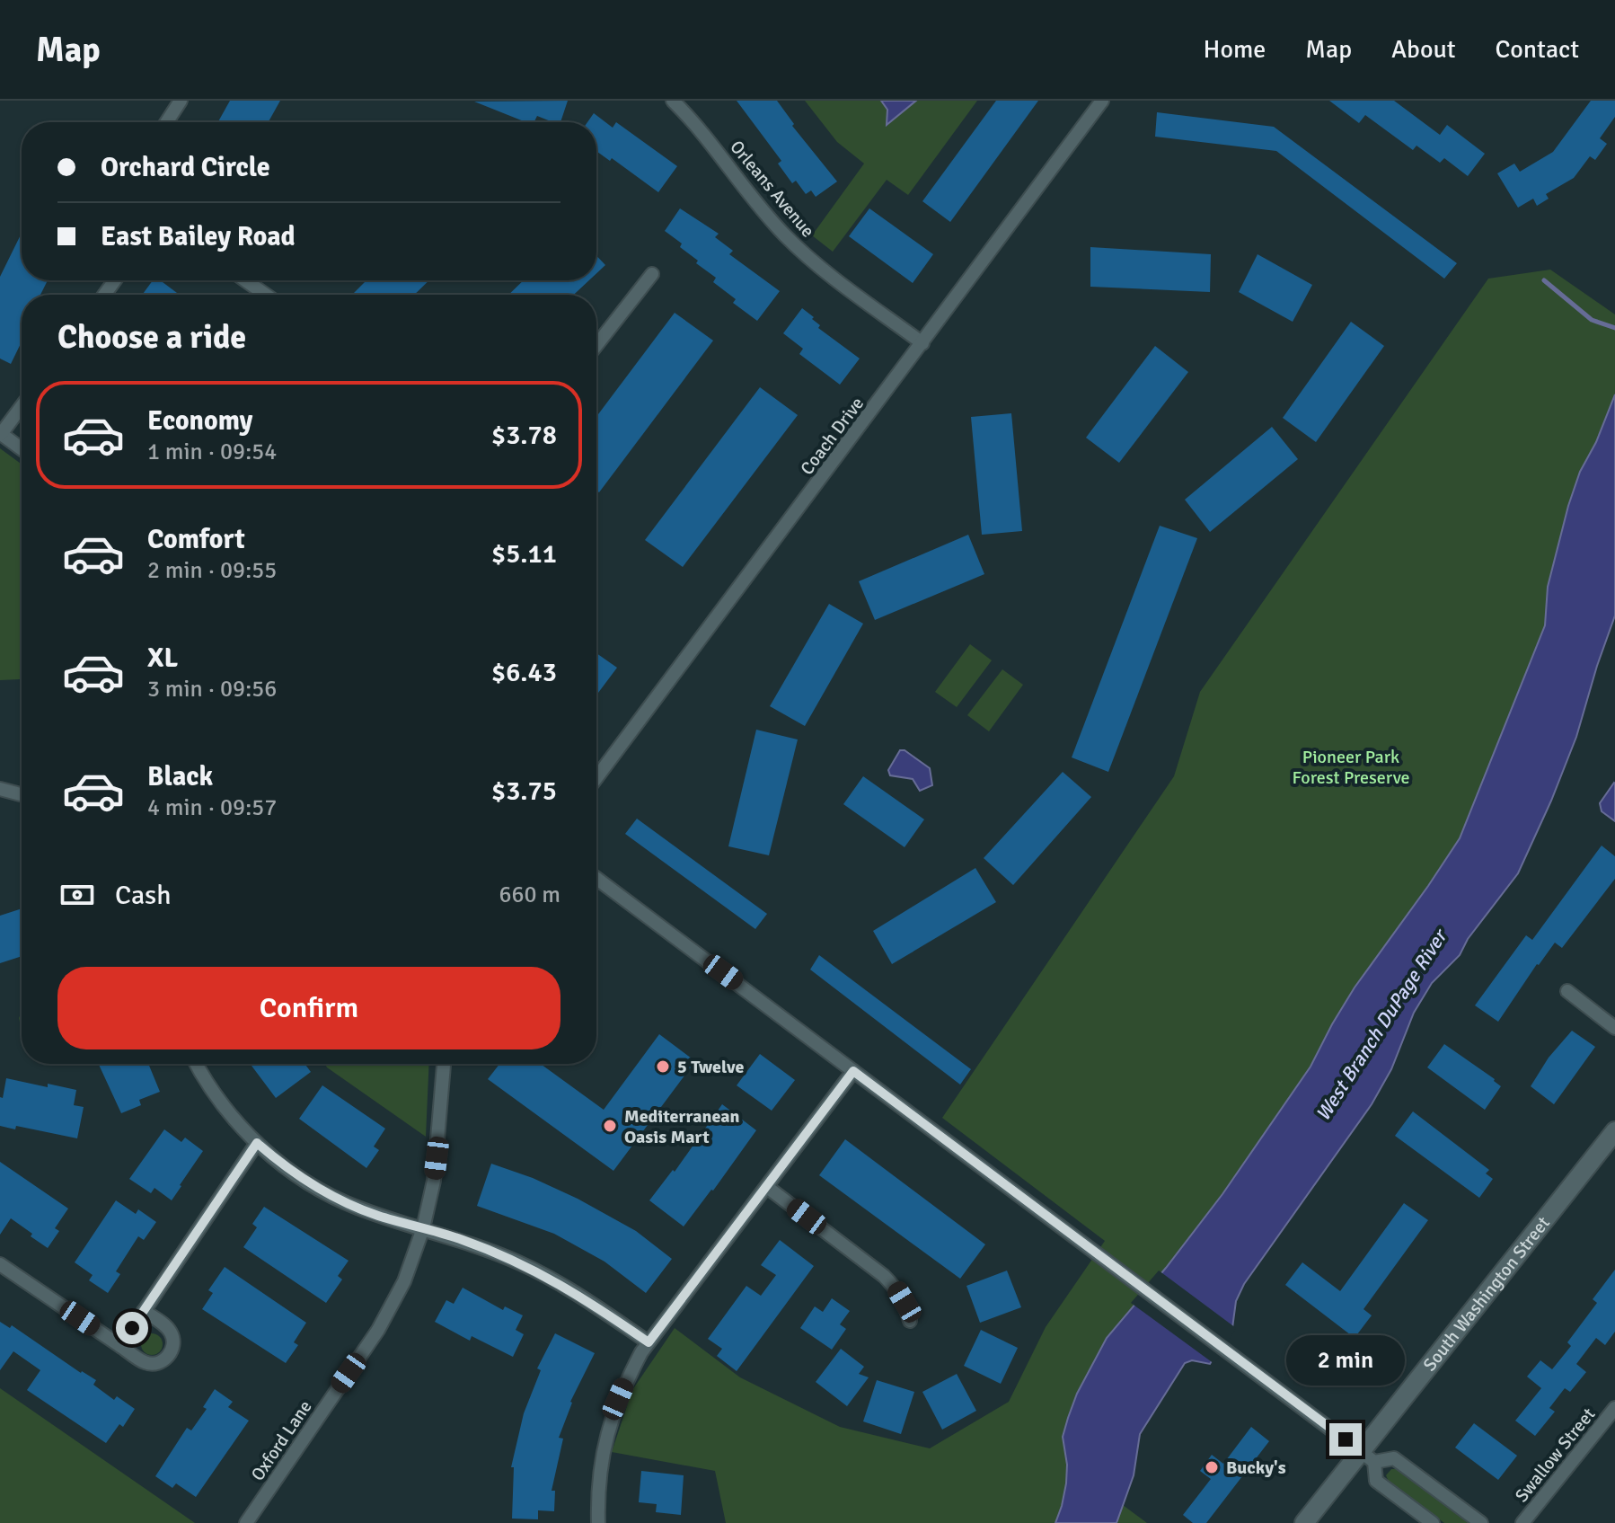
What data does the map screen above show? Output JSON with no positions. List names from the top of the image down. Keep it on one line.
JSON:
{"streets":{"main road":["South Washington Street"],"street":["Orleans Avenue","Coach Drive","Oxford Lane","Swallow Street"]},"crossings":[["Orleans Avenue","Coach Drive"]],"water":["West Branch DuPage River"],"parks":["Pioneer Park Forest Preserve"],"places":["5 Twelve","Mediterranean Oasis Mart","Bucky's"],"page":{"header":"Map","nav":["Home","Map","About","Contact"],"banner":["Orchard Circle","East Bailey Road"],"heading":"Choose a ride","list":[{"name":"Economy","note":"1 min · 09:54","value":"$3.78"},{"name":"Comfort","note":"2 min · 09:55","value":"$5.11"},{"name":"XL","note":"3 min · 09:56","value":"$6.43"},{"name":"Black","note":"4 min · 09:57","value":"$3.75"}],"pay":["Cash","660 m"],"buttons":"Confirm","bubble":"2 min"}}
